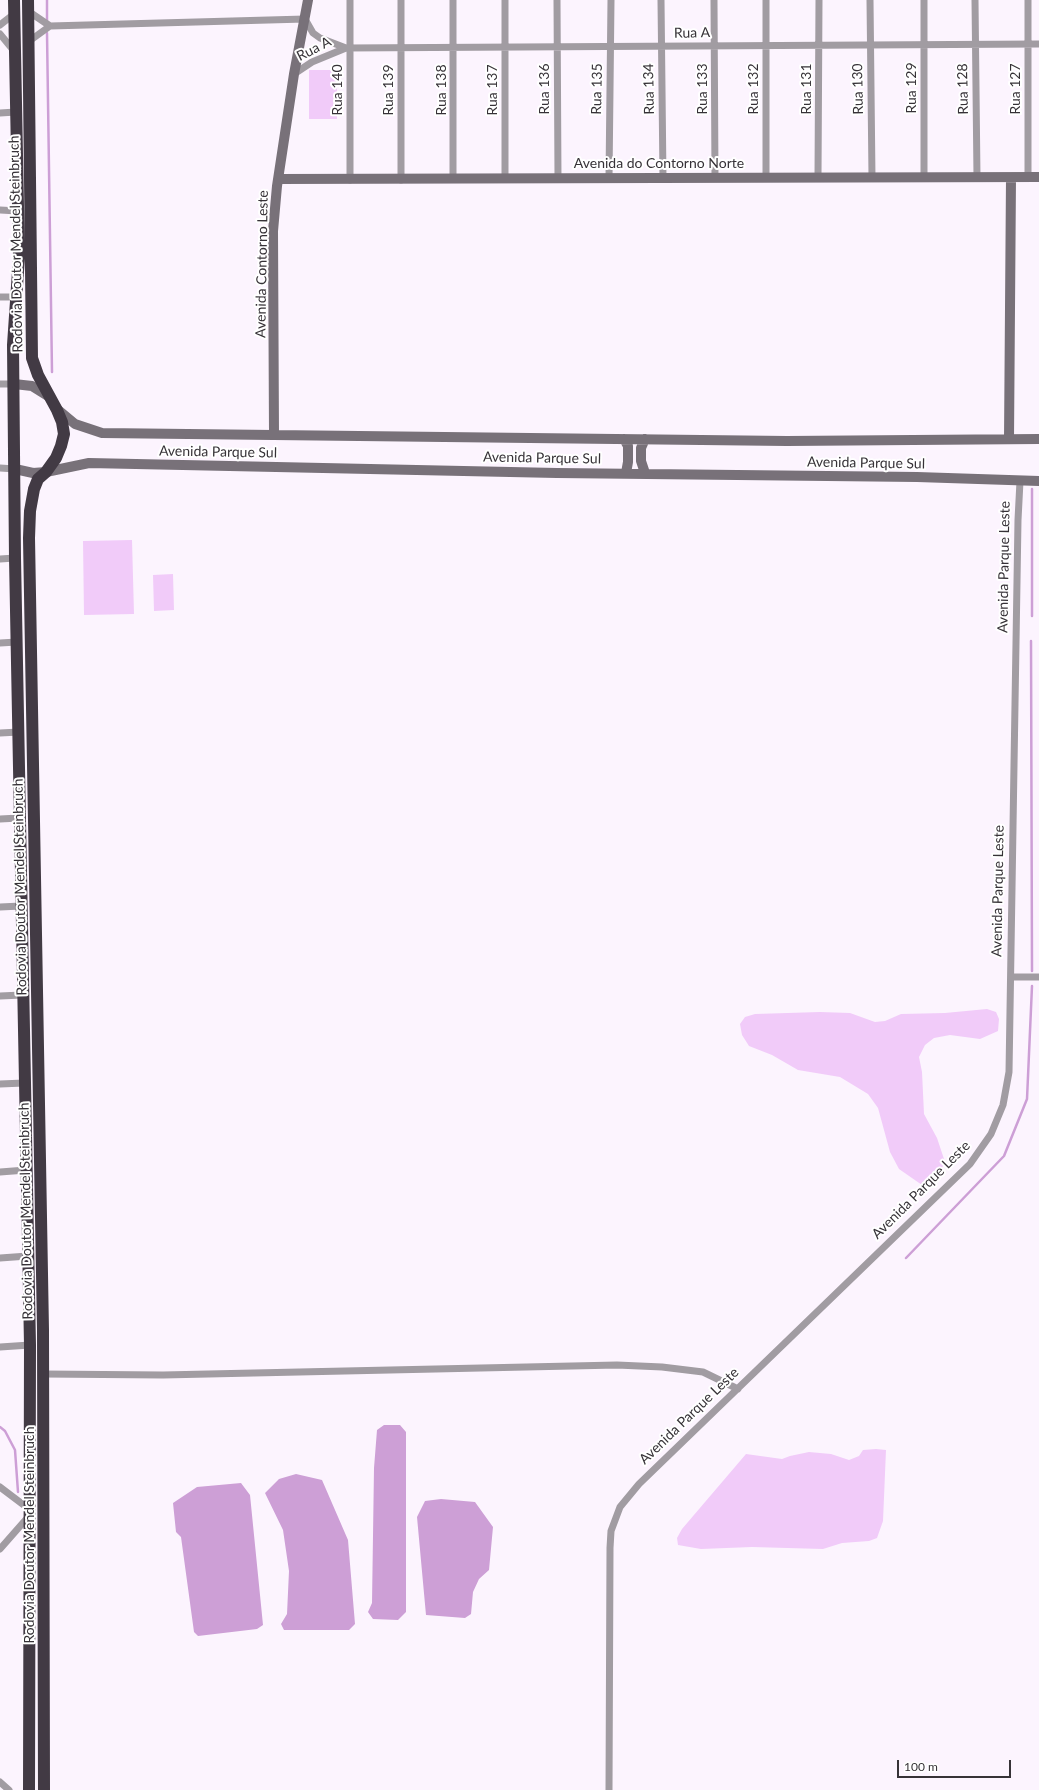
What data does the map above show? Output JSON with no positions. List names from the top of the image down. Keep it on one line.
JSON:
{"streets":{"highway":["Rodovia Doutor Mendel Steinbruch"],"street":["Rua A","Rua 129","Rua 136","Rua 135","Rua 134","Rua 133","Rua 132","Rua 131","Rua 130","Rua 128","Rua 127","Rua 140","Rua 139","Rua 138","Rua 137","Avenida do Contorno Norte","Avenida Contorno Leste","Avenida Parque Sul","Avenida Parque Leste"]},"crossings":[["Rua A","Rua 129"],["Rua A","Rua 136"],["Rua A","Rua 135"],["Rua A","Rua 134"],["Rua A","Rua 133"],["Rua A","Rua 132"],["Rua A","Rua 131"],["Rua A","Rua 130"],["Rua A","Rua 128"],["Rua A","Rua 127"],["Rua A","Rua 140"],["Rua A","Rua 139"],["Rua A","Rua 138"],["Rua A","Rua 137"],["Rua A","Avenida Contorno Leste"],["Rua 129","Avenida do Contorno Norte"],["Rua 136","Avenida do Contorno Norte"],["Rua 135","Avenida do Contorno Norte"],["Rua 134","Avenida do Contorno Norte"],["Rua 133","Avenida do Contorno Norte"],["Rua 132","Avenida do Contorno Norte"],["Rua 131","Avenida do Contorno Norte"],["Rua 130","Avenida do Contorno Norte"],["Rua 128","Avenida do Contorno Norte"],["Rua 127","Avenida do Contorno Norte"],["Rua 140","Avenida do Contorno Norte"],["Rua 139","Avenida do Contorno Norte"],["Rua 138","Avenida do Contorno Norte"],["Rua 137","Avenida do Contorno Norte"],["Avenida do Contorno Norte","Avenida Contorno Leste"],["Rodovia Doutor Mendel Steinbruch","Avenida Parque Sul"],["Avenida Contorno Leste","Avenida Parque Sul"],["Avenida Parque Sul","Avenida Parque Leste"]],"scale_bar":"100 m"}
